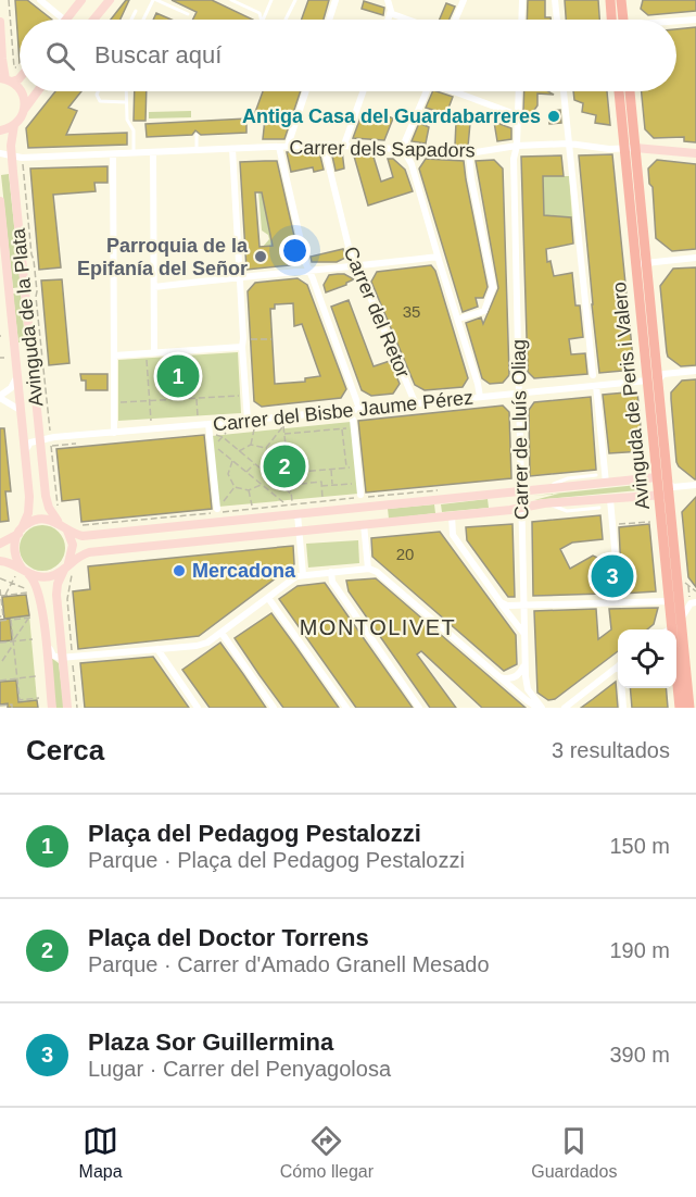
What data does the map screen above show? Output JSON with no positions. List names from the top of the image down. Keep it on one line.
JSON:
{"streets":{"main road":["Avinguda de la Plata","Avinguda de Peris i Valero"],"street":["Carrer dels Sapadors","Carrer del Retor","Carrer del Bisbe Jaume Pérez","Carrer de Lluís Oliag"]},"crossings":[["Carrer dels Sapadors","Carrer del Retor"],["Carrer dels Sapadors","Avinguda de la Plata"],["Carrer dels Sapadors","Avinguda de Peris i Valero"],["Carrer dels Sapadors","Carrer de Lluís Oliag"],["Carrer del Retor","Carrer del Bisbe Jaume Pérez"],["Avinguda de la Plata","Carrer del Bisbe Jaume Pérez"],["Avinguda de Peris i Valero","Carrer del Bisbe Jaume Pérez"],["Carrer del Bisbe Jaume Pérez","Carrer de Lluís Oliag"]],"districts":["MONTOLIVET"],"places":["Antiga Casa del Guardabarreres","Parroquia de la Epifanía del Señor","Mercadona"],"house_numbers":["35","20"],"page":{"search":"Buscar aquí","pins":["1","2","3"],"heading":["Cerca","3 resultados"],"list":[{"mark":"1","name":"Plaça del Pedagog Pestalozzi","note":"Parque · Plaça del Pedagog Pestalozzi","value":"150 m"},{"mark":"2","name":"Plaça del Doctor Torrens","note":"Parque · Carrer d'Amado Granell Mesado","value":"190 m"},{"mark":"3","name":"Plaza Sor Guillermina","note":"Lugar · Carrer del Penyagolosa","value":"390 m"}],"nav":["Mapa","Cómo llegar","Guardados"]}}
